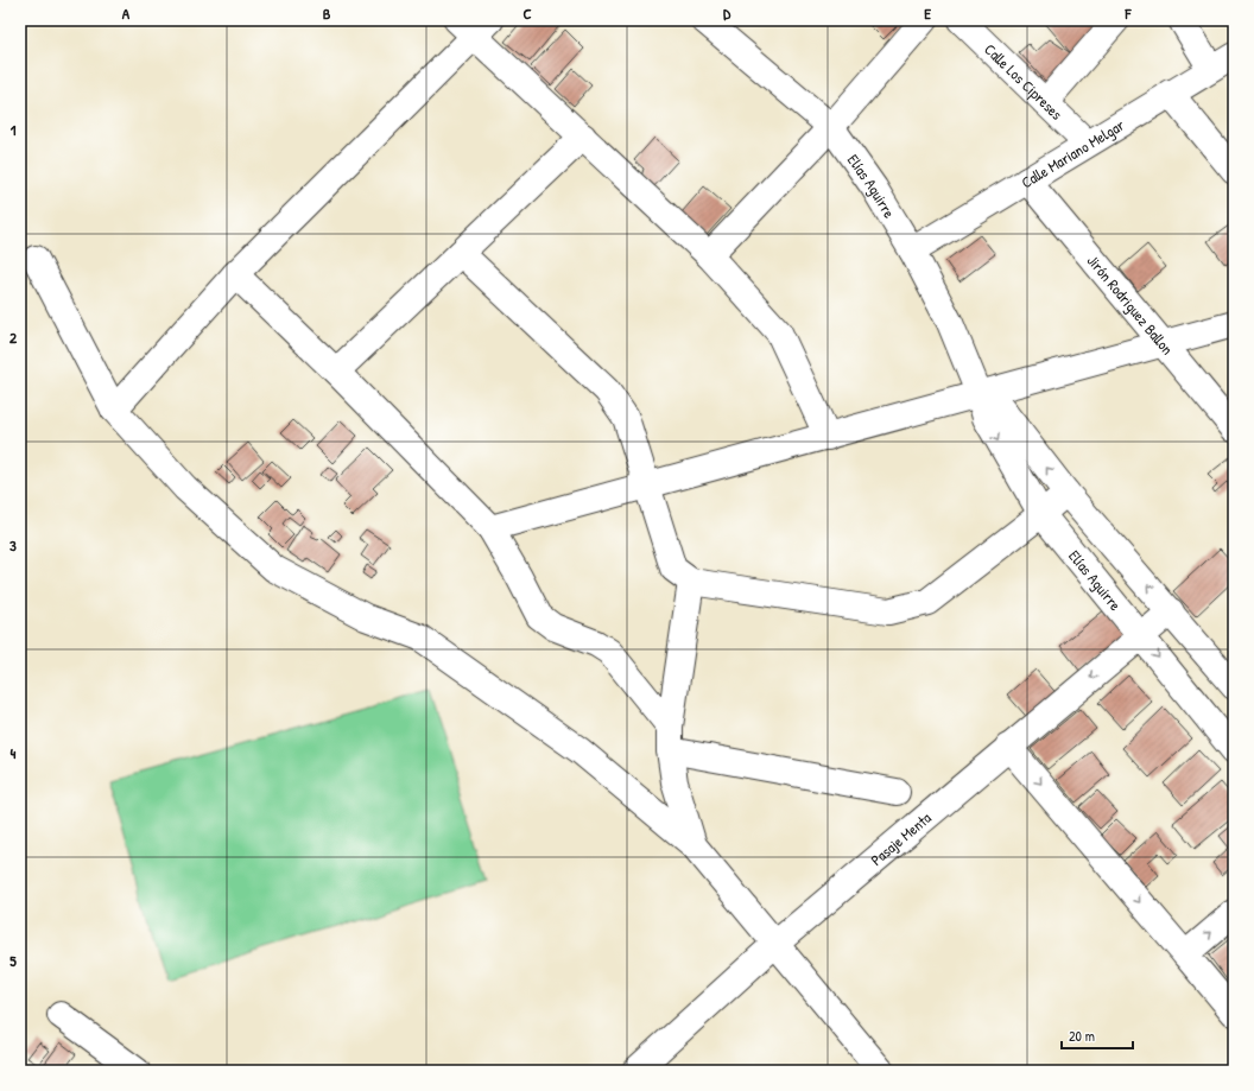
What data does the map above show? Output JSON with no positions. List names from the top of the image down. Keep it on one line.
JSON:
{"streets":{"street":["Calle Los Cipreses","Calle Mariano Melgar","Elías Aguirre","Jirón Rodriguez Ballon","Pasaje Menta"]},"crossings":[["Calle Los Cipreses","Calle Mariano Melgar"],["Calle Mariano Melgar","Elías Aguirre"],["Calle Mariano Melgar","Jirón Rodriguez Ballon"],["Elías Aguirre","Pasaje Menta"]],"scale_bar":"20 m","grid":{"columns":["A","B","C","D","E","F"],"rows":["1","2","3","4","5"]}}
